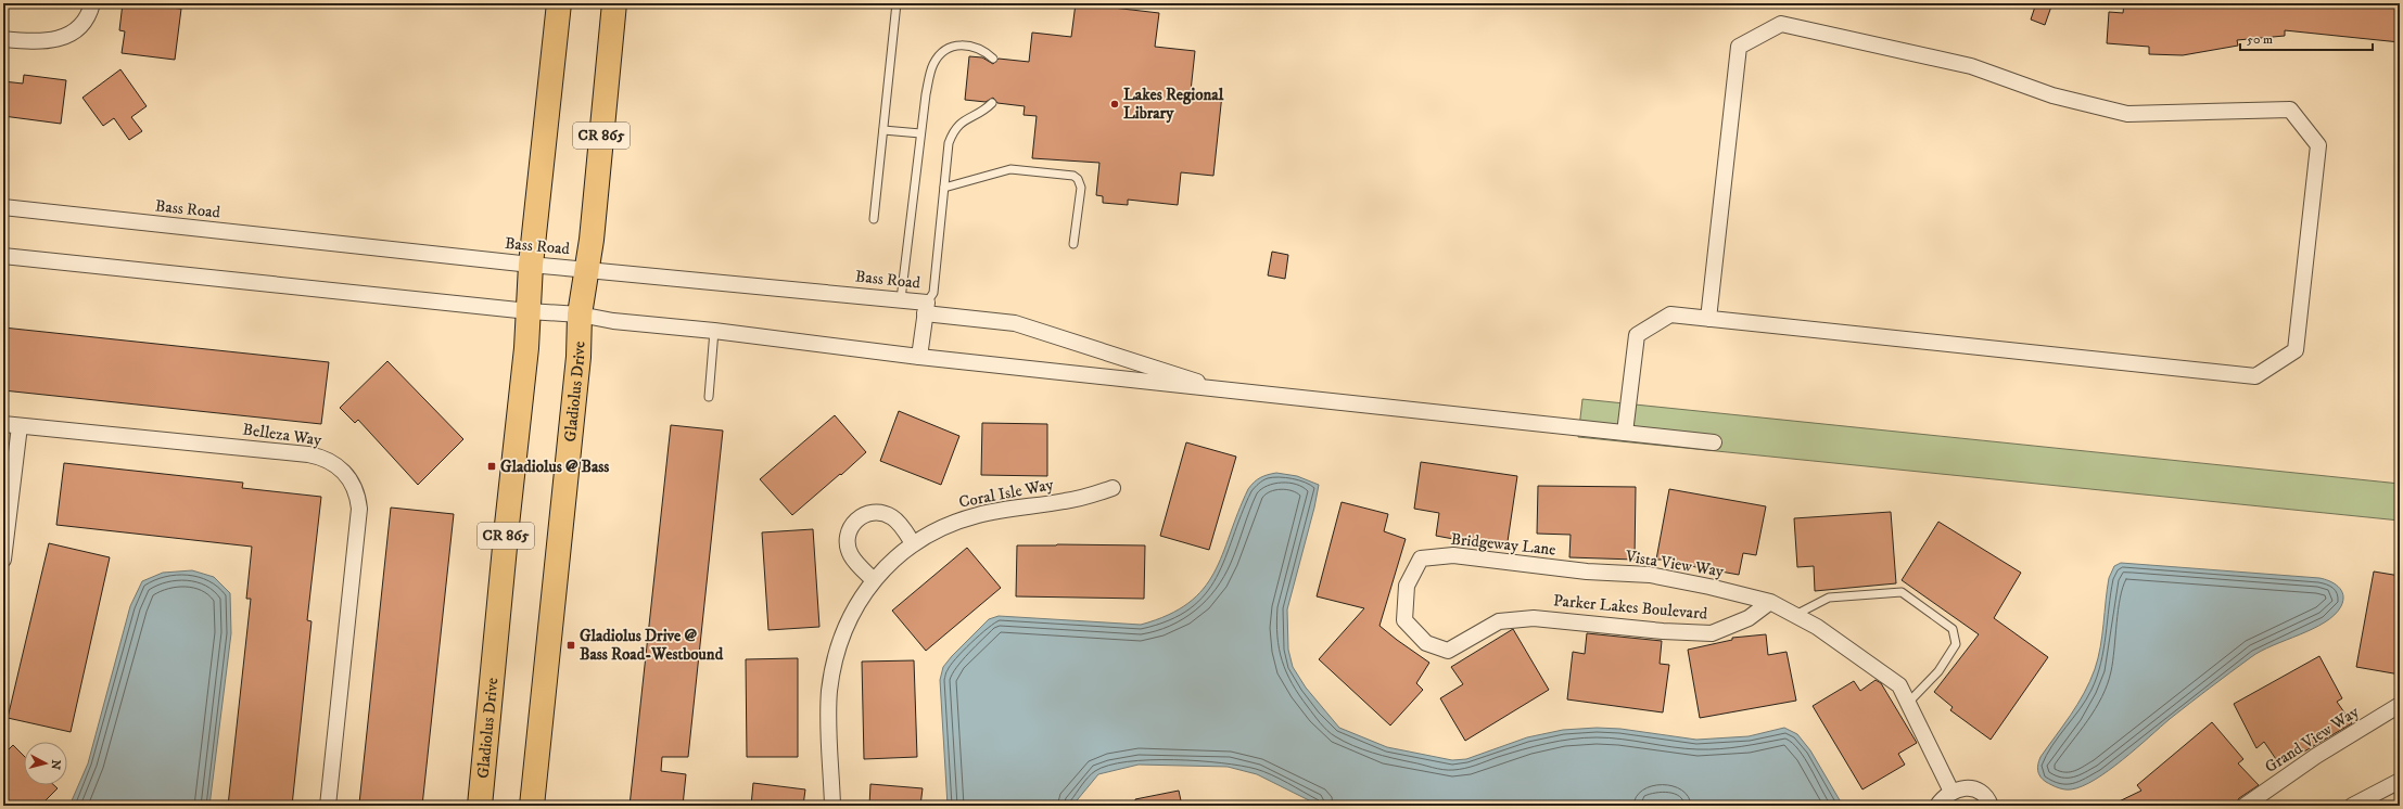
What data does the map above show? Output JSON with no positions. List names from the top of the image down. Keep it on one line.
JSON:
{"streets":{"main road":["CR 865","Gladiolus Drive"],"street":["Bass Road","Belleza Way","Coral Isle Way","Bridgeway Lane","Vista View Way","Parker Lakes Boulevard","Grand View Way"]},"crossings":[["Bass Road","Gladiolus Drive"],["Bridgeway Lane","Vista View Way"],["Bridgeway Lane","Parker Lakes Boulevard"],["Vista View Way","Parker Lakes Boulevard"]],"places":{"other":["Lakes Regional Library"],"transit":["Gladiolus @ Bass","Gladiolus Drive @ Bass Road-Westbound"]},"scale_bar":"50 m","north":"right"}
